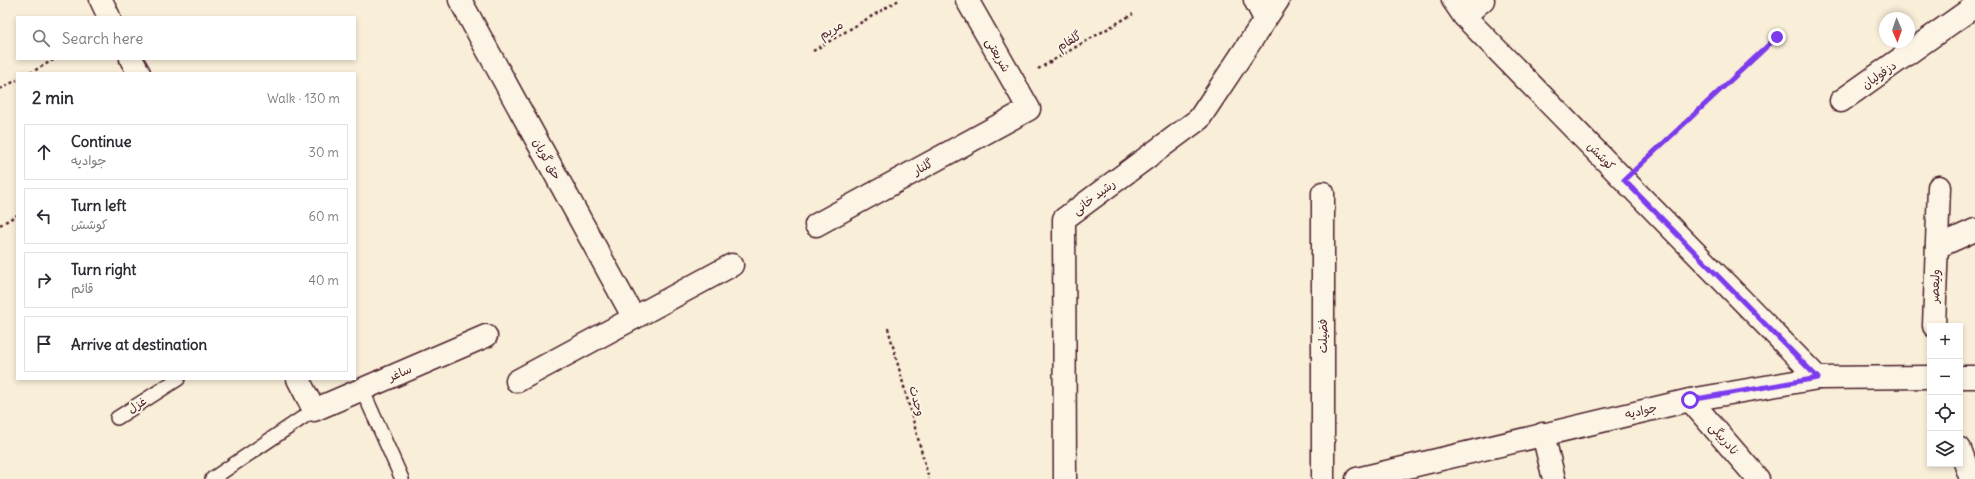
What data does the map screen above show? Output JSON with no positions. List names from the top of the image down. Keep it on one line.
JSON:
{"streets":{"street":["شریعتی","دزفولیان","کوشش","حق گویان","گلنار","رشید خانی","ولیعصر","فضیلت","ساغر","جوادیه","نادربیگی"],"lane":["غزل"],"path":["مریم","گلفام","وحدت"]},"crossings":[["گلفام","شریعتی"],["شریعتی","گلنار"],["کوشش","جوادیه"],["جوادیه","نادربیگی"]],"north":"bottom","page":{"search":"Search here","heading":["2 min","Walk · 130 m"],"list":[["Continue","جوادیه","30 m"],["Turn left","کوشش","60 m"],["Turn right","قائم","40 m"],"Arrive at destination"],"map_buttons":["+","−"]}}
